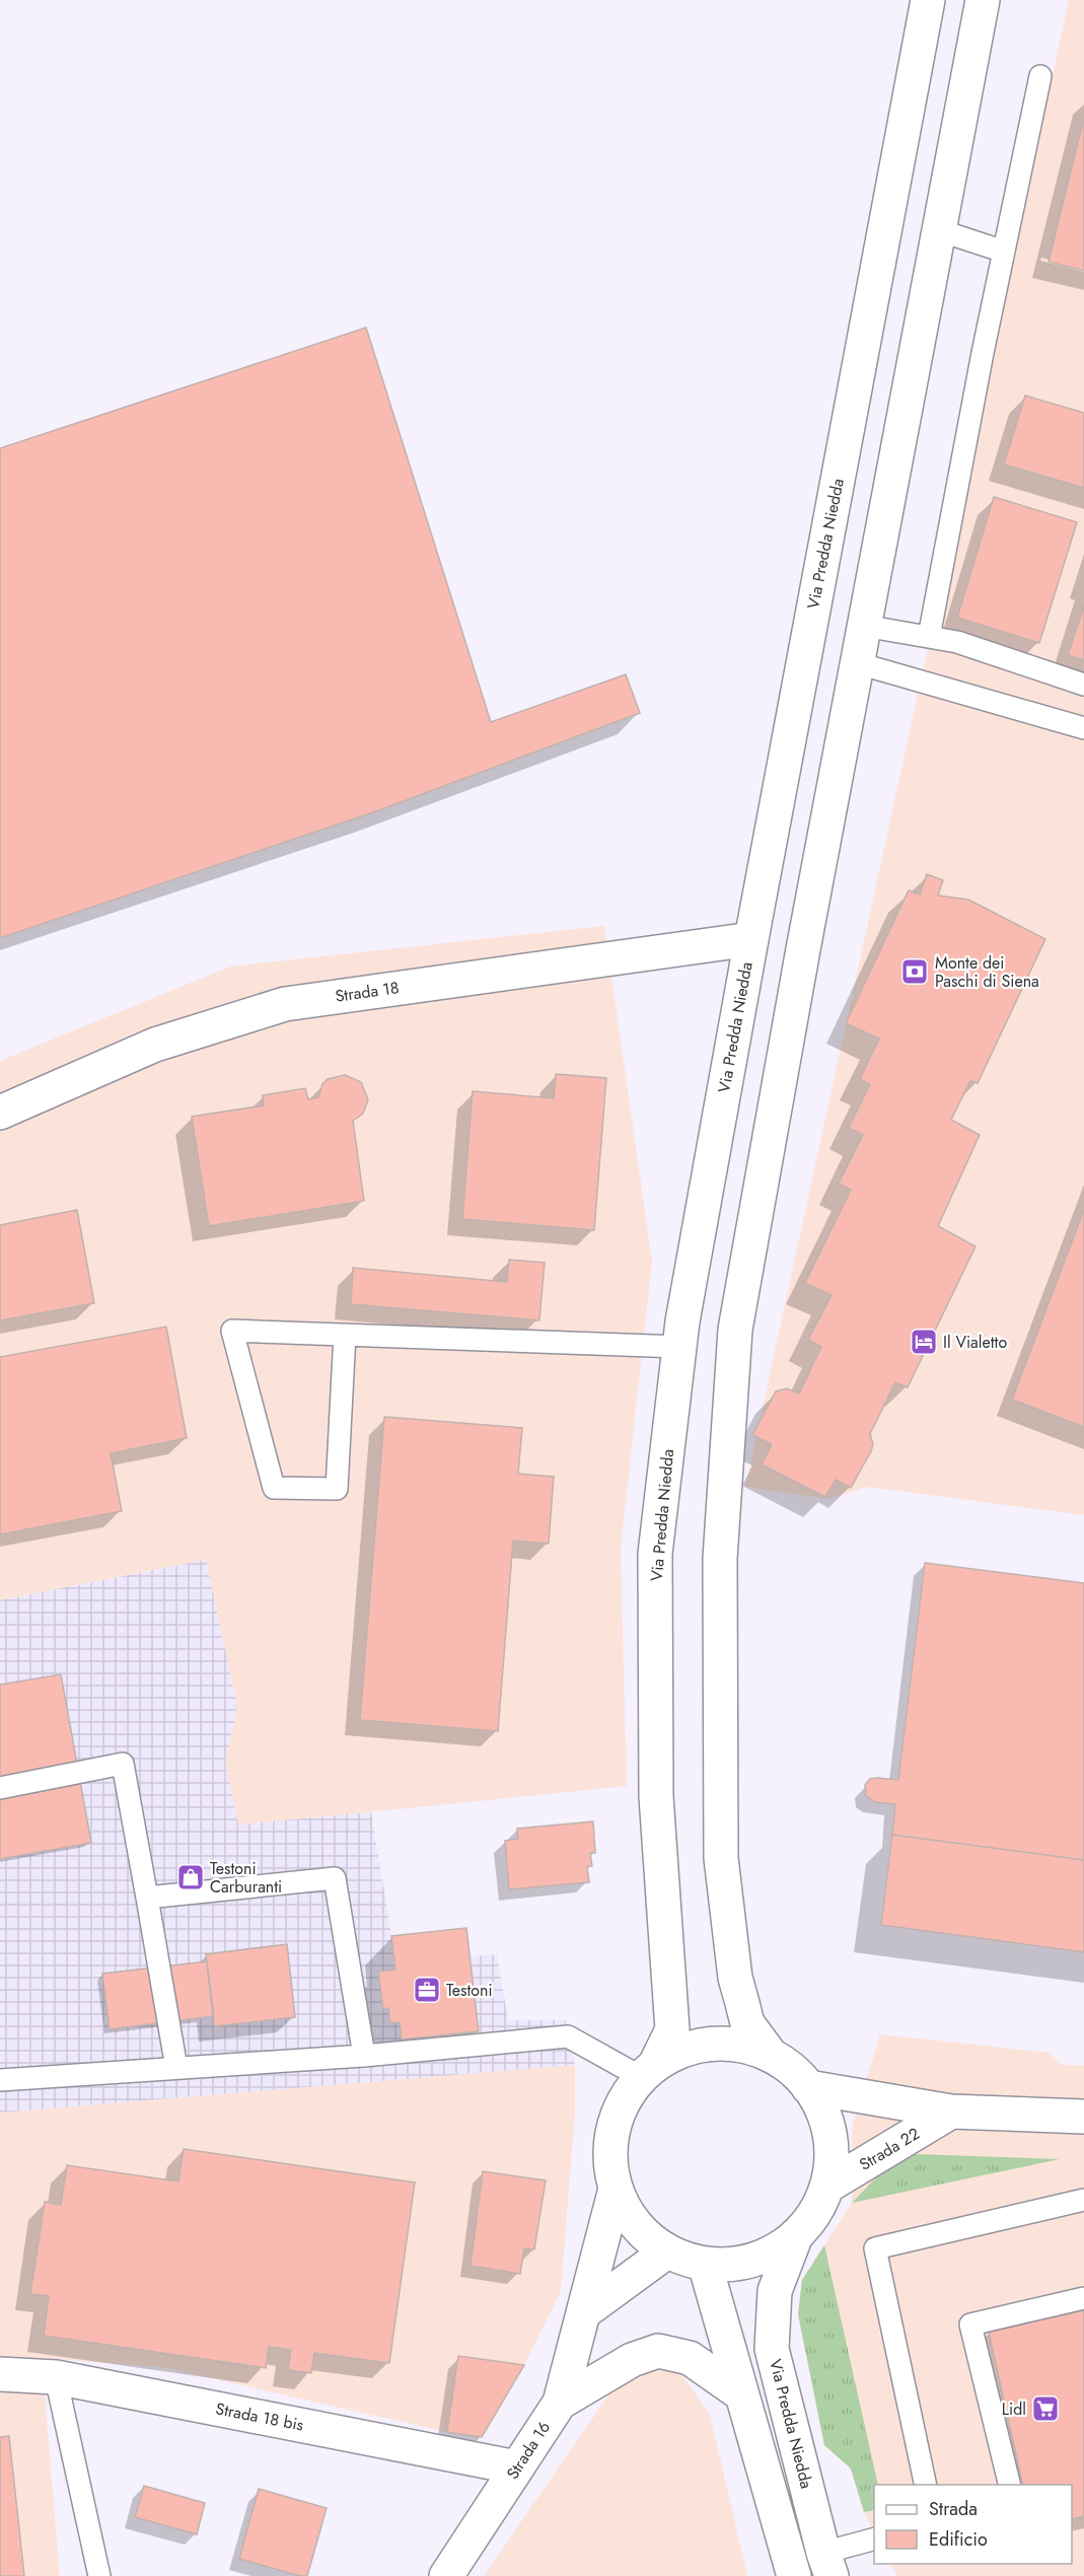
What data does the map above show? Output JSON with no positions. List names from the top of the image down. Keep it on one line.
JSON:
{"streets":{"main road":["Via Predda Niedda","Strada 18","Strada 22","Strada 18 bis","Strada 16"]},"crossings":[["Via Predda Niedda","Strada 18"],["Via Predda Niedda","Strada 16"],["Strada 18 bis","Strada 16"]],"places":{"bank":["Monte dei Paschi di Siena"],"hotel":["Il Vialetto"],"shop":["Testoni Carburanti"],"office":["Testoni"],"supermarket":["Lidl"]},"legend":["Strada","Edificio"]}
